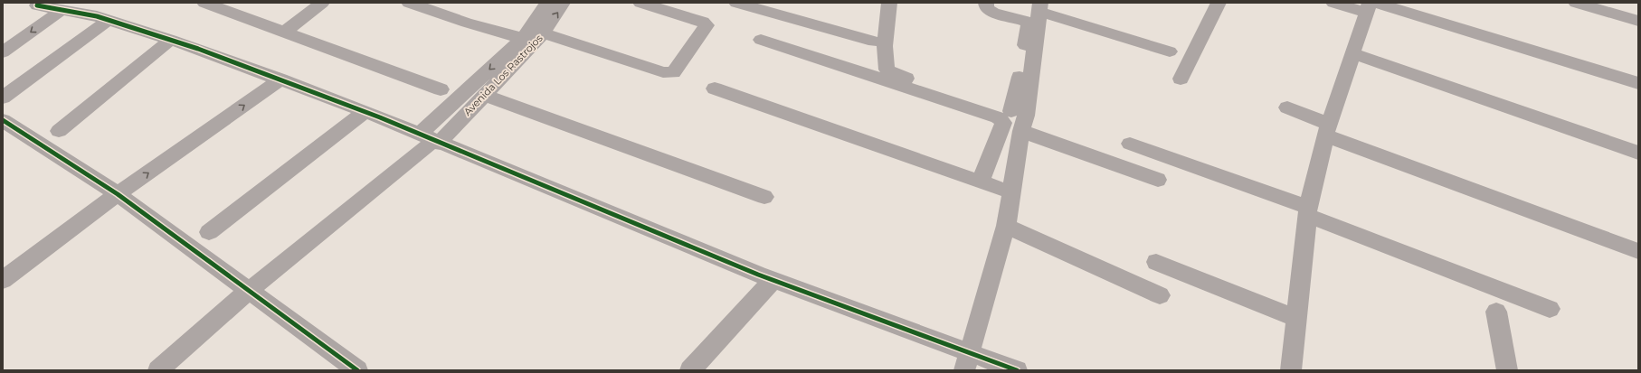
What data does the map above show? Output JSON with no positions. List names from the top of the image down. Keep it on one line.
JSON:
{"streets":{"street":["Avenida Los Rastrojos"]}}
